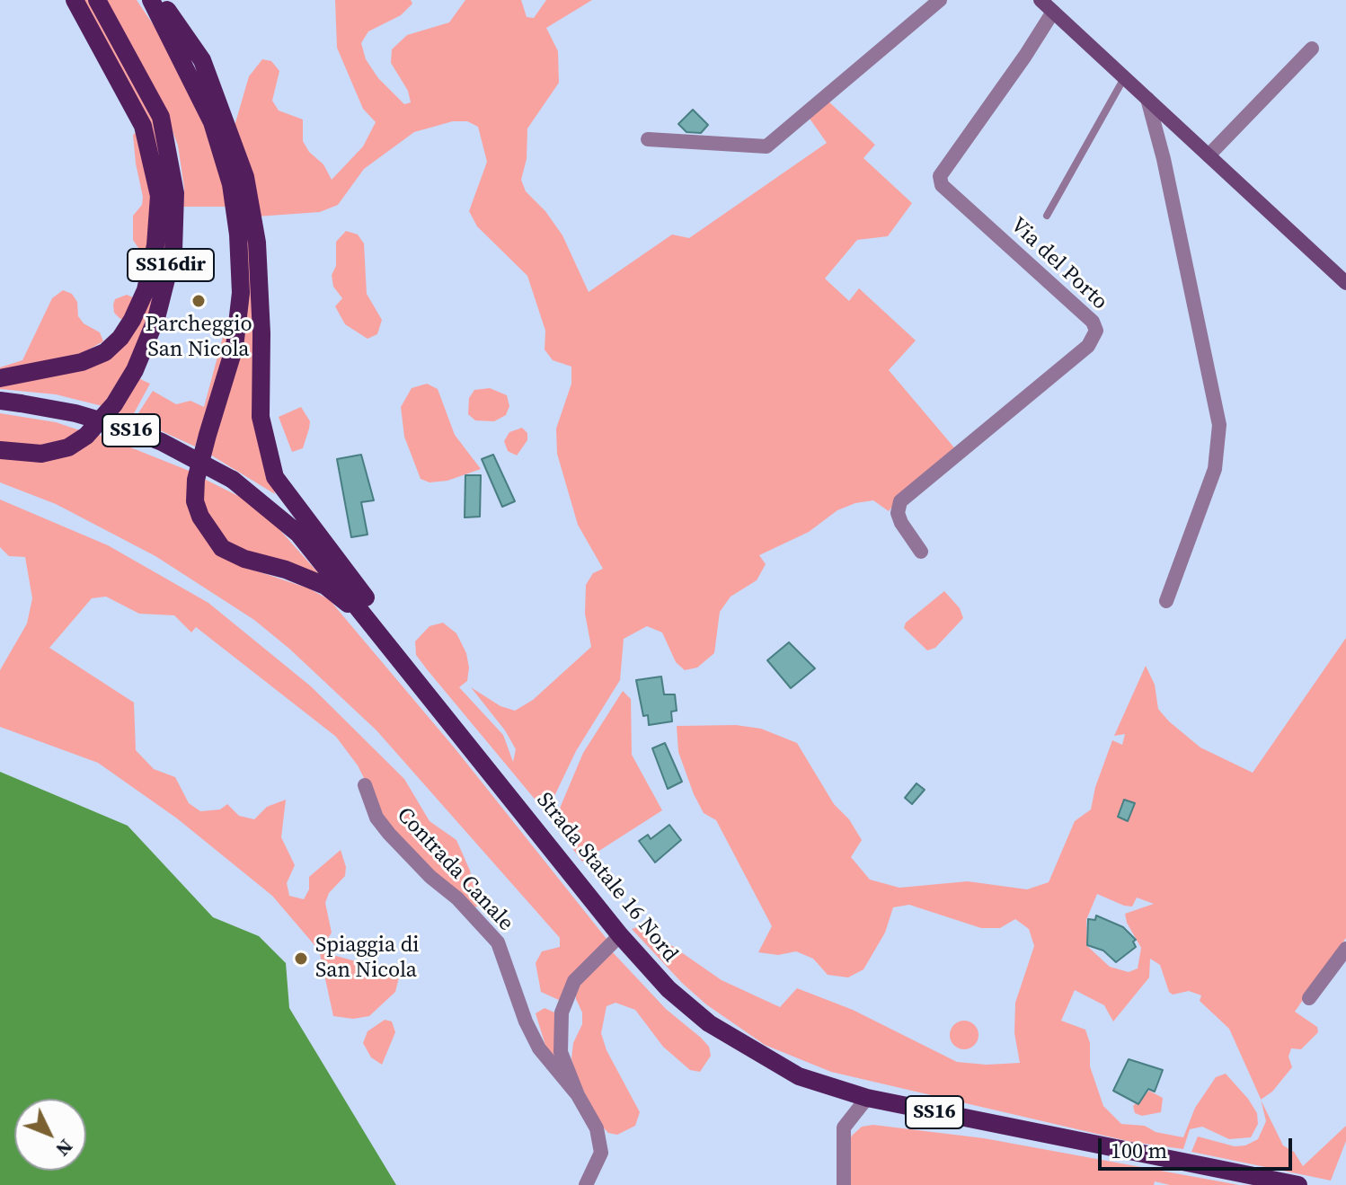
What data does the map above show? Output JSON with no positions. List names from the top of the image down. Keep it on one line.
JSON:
{"streets":{"main road":["SS16dir","SS16","Strada Statale 16 Nord"],"street":["Via del Porto","Contrada Canale"]},"crossings":[["Contrada Canale","Strada Statale 16 Nord"]],"places":["Parcheggio San Nicola","Spiaggia di San Nicola"],"scale_bar":"100 m","north":"bottom right"}
